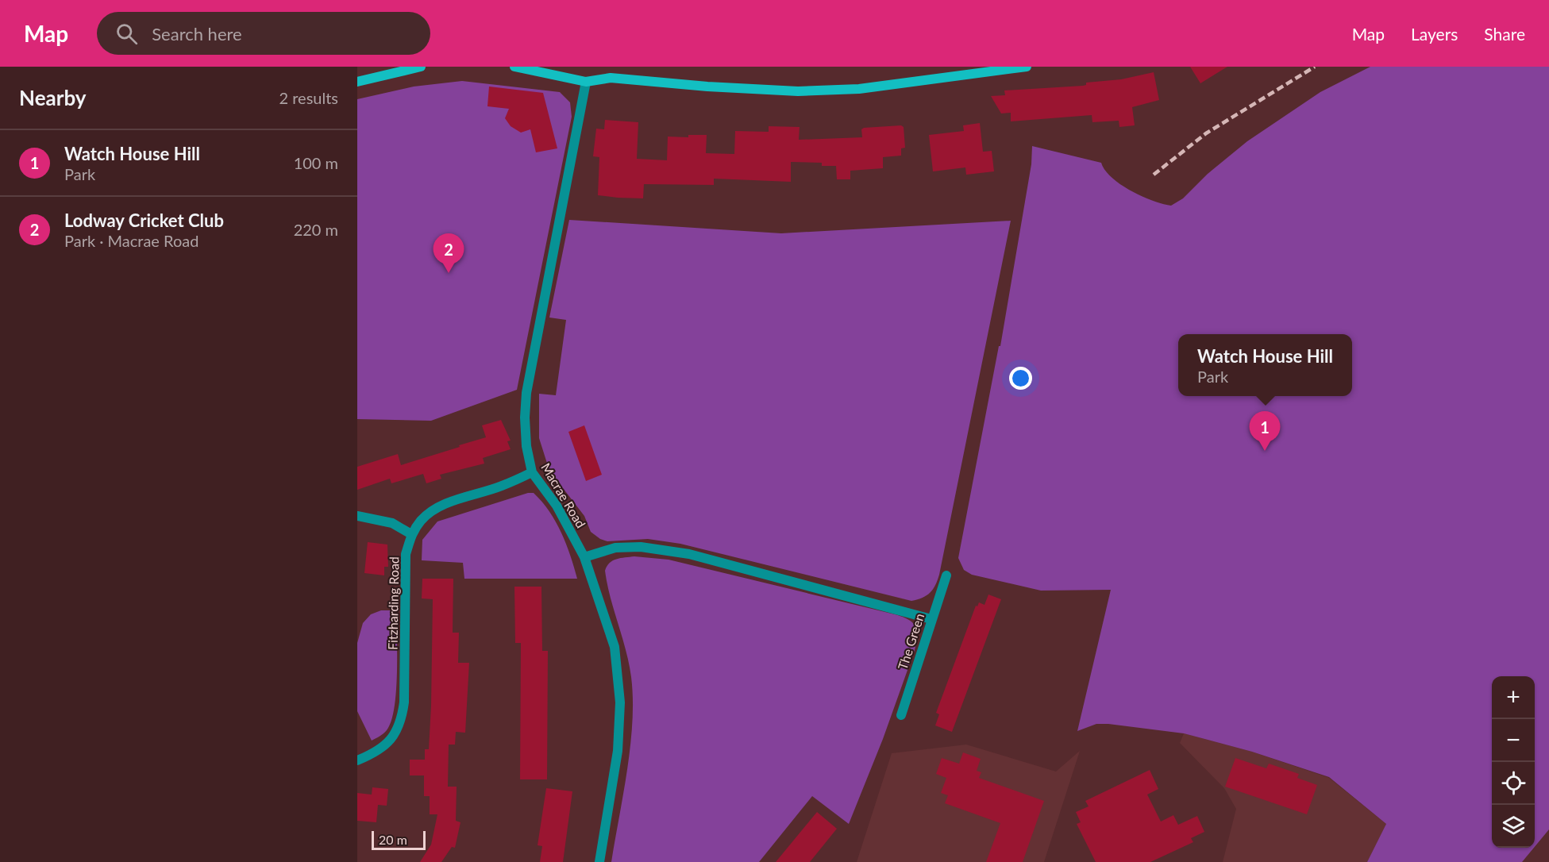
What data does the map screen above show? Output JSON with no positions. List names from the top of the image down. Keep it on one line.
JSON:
{"streets":{"street":["Macrae Road","Fitzharding Road","The Green"]},"crossings":[["Macrae Road","Fitzharding Road"]],"scale_bar":"20 m","page":{"header":"Map","search":"Search here","nav":["Map","Layers","Share"],"heading":["Nearby","2 results"],"list":[{"mark":"1","name":"Watch House Hill","note":"Park","value":"100 m"},{"mark":"2","name":"Lodway Cricket Club","note":"Park · Macrae Road","value":"220 m"}],"pins":["2","1"],"popup":["Watch House Hill","Park"],"map_buttons":["+","−"],"scale":"20 m"}}
